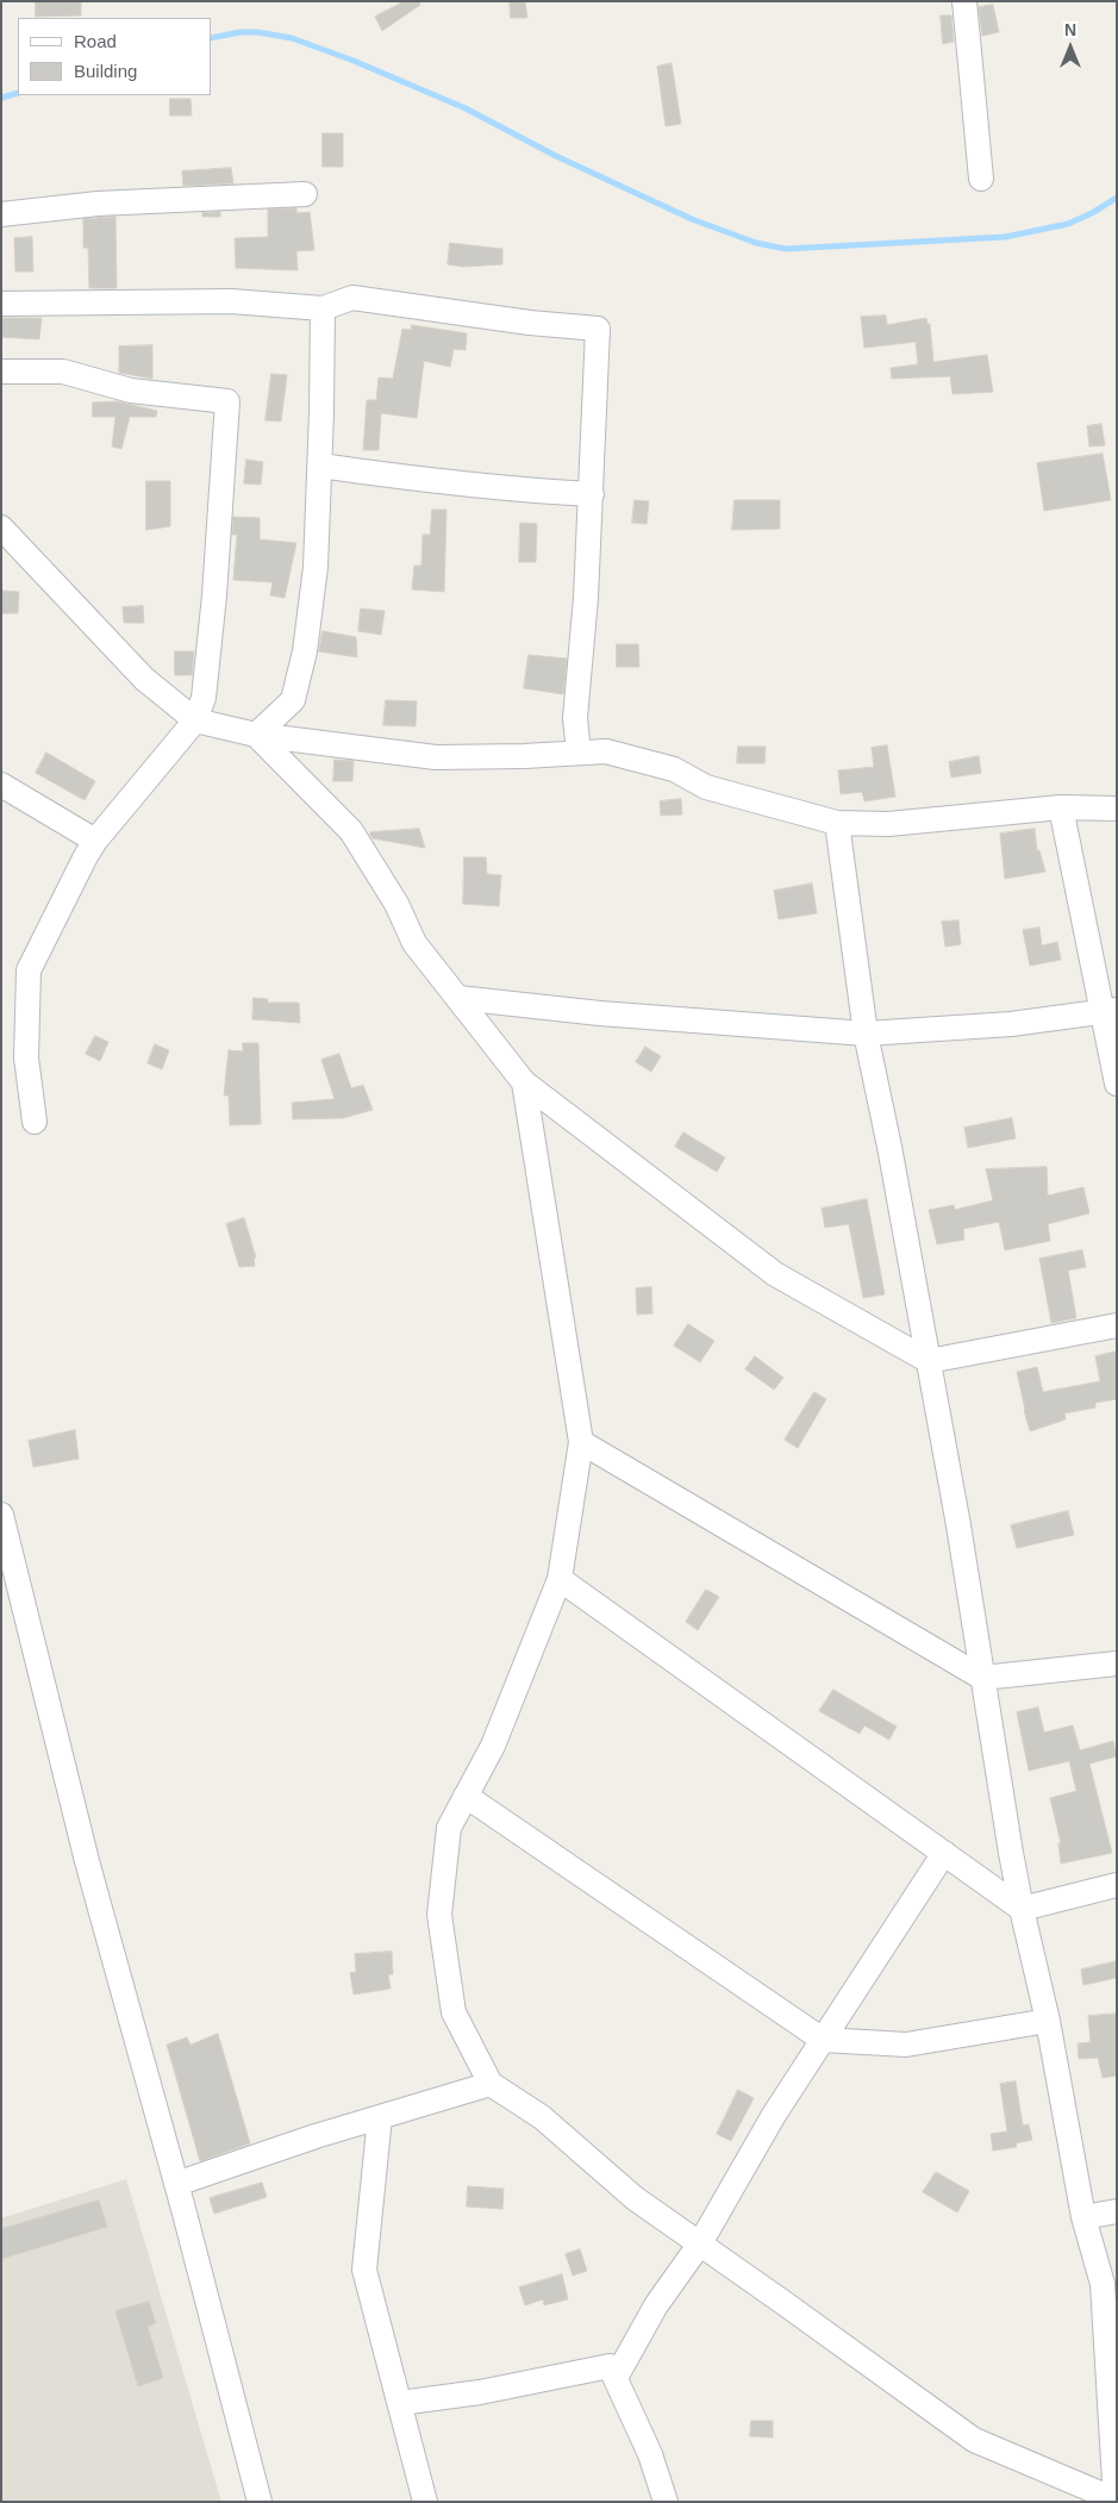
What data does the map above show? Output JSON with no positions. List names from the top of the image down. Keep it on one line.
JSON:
{"legend":["Road","Building"],"north":"top"}
